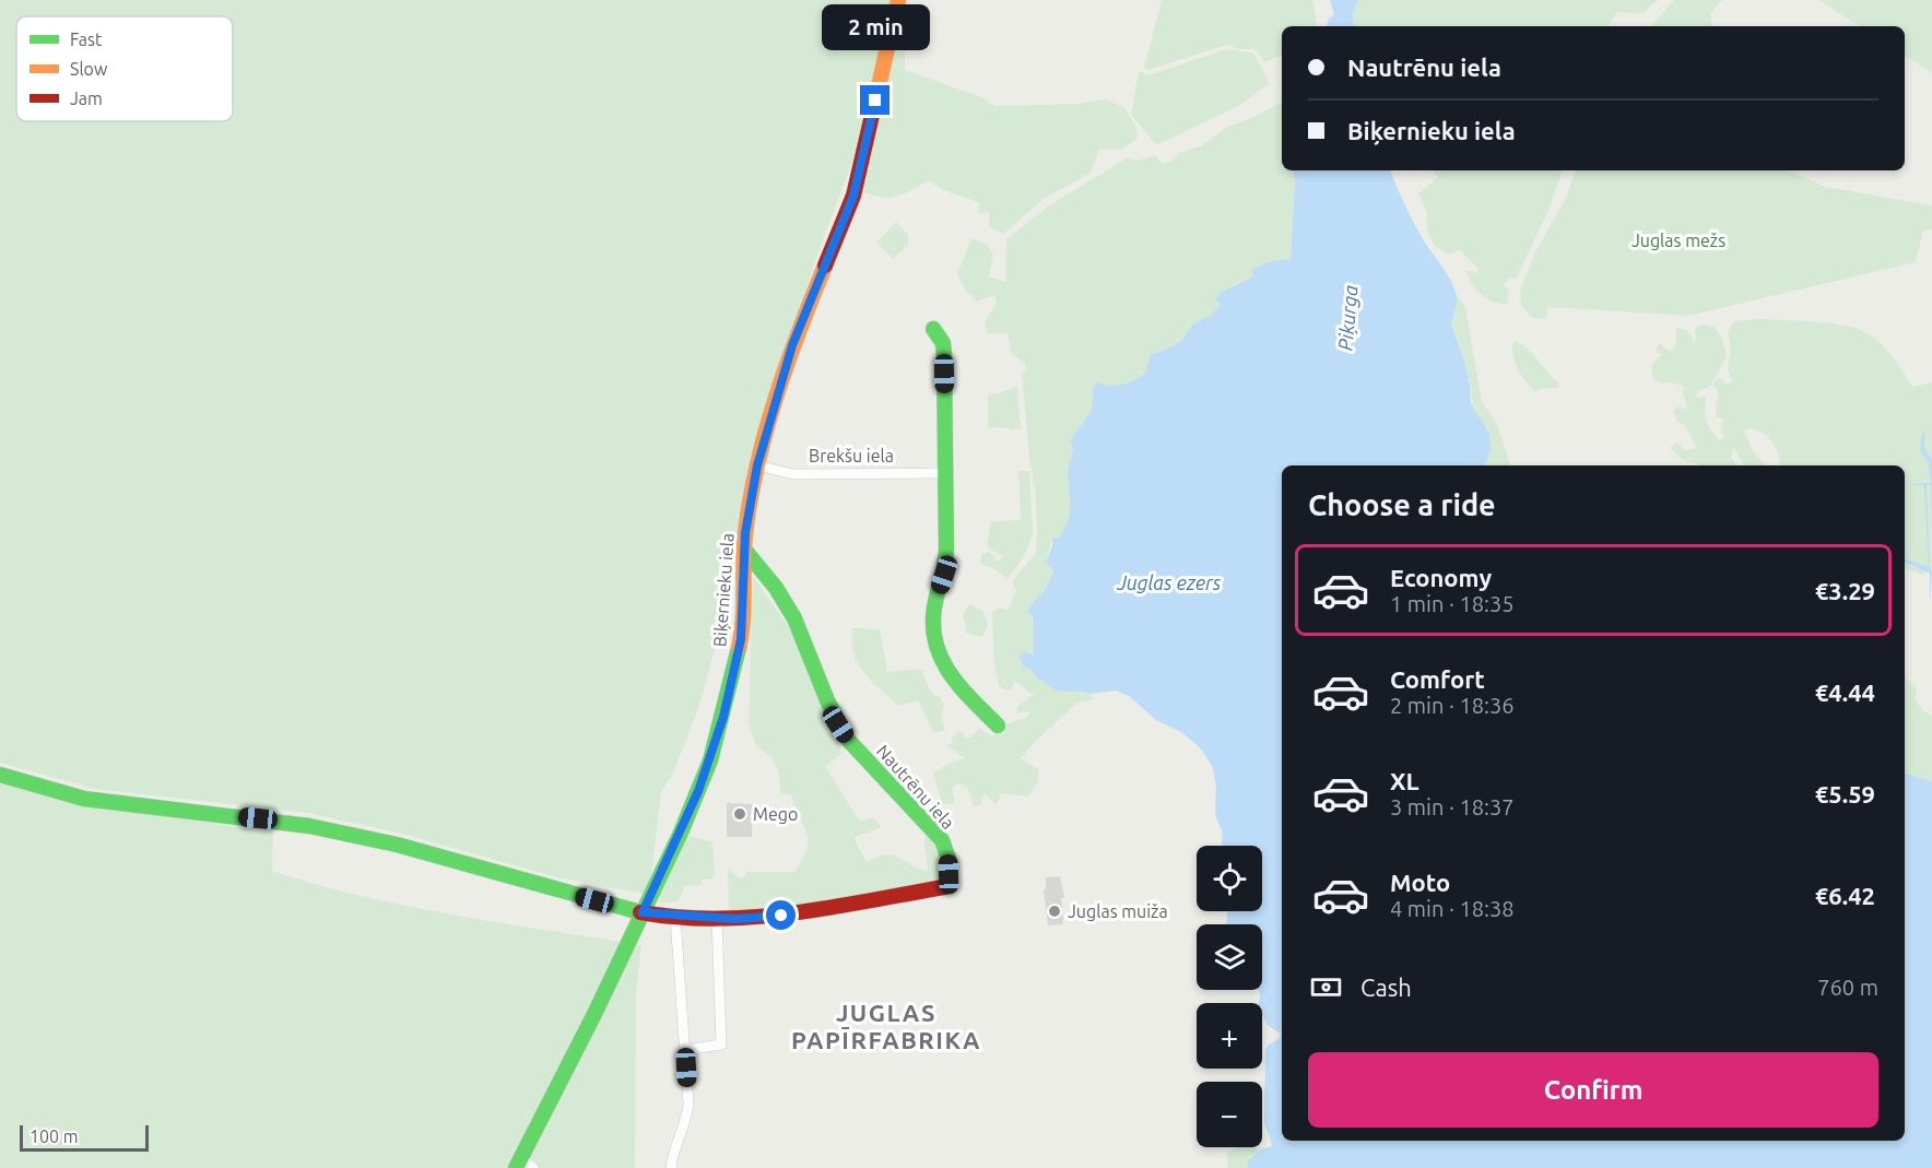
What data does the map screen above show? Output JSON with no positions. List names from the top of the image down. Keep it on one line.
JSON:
{"streets":{"main road":["Biķernieku iela","Nautrēnu iela"],"street":["Brekšu iela"]},"crossings":[["Brekšu iela","Biķernieku iela"],["Biķernieku iela","Nautrēnu iela"]],"districts":["JUGLAS PAPĪRFABRIKA"],"water":["Piķurga","Juglas ezers"],"parks":["Juglas mežs"],"places":["Mego","Juglas muiža"],"legend":["Fast","Slow","Jam"],"scale_bar":"100 m","page":{"bubble":"2 min","banner":["Nautrēnu iela","Biķernieku iela"],"heading":"Choose a ride","list":[{"name":"Economy","note":"1 min · 18:35","value":"€3.29"},{"name":"Comfort","note":"2 min · 18:36","value":"€4.44"},{"name":"XL","note":"3 min · 18:37","value":"€5.59"},{"name":"Moto","note":"4 min · 18:38","value":"€6.42"}],"map_buttons":["+","−"],"pay":["Cash","760 m"],"buttons":"Confirm","scale":"100 m"}}
